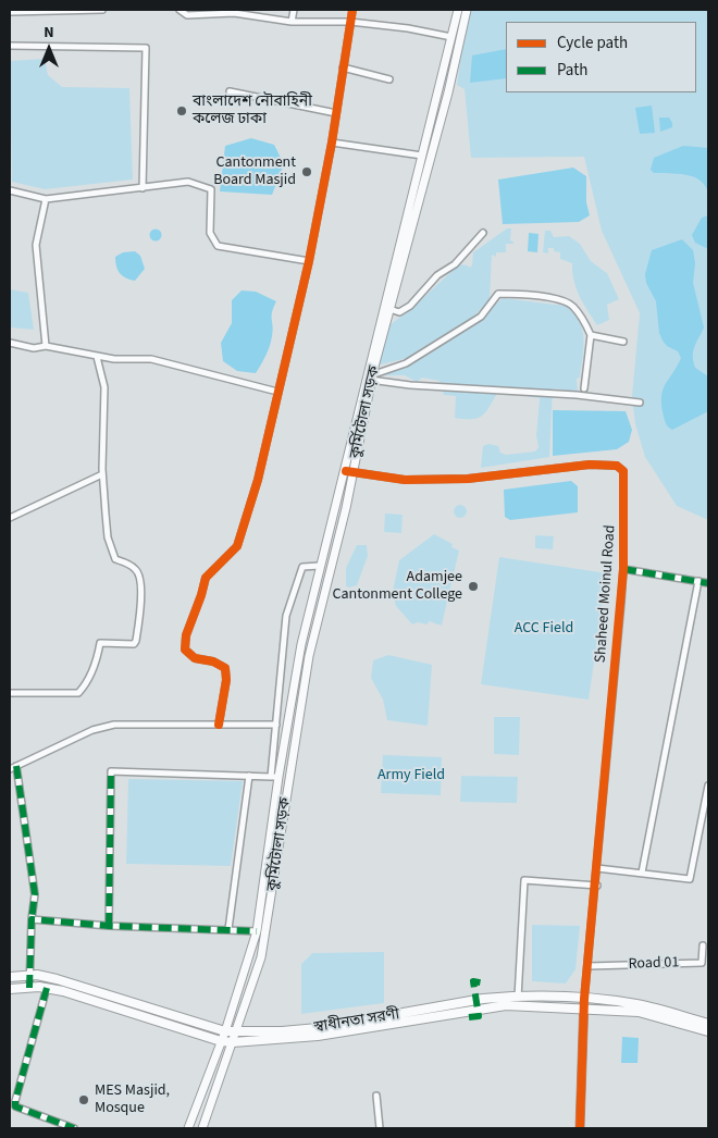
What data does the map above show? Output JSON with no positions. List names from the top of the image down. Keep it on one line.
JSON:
{"streets":{"main road":["কুর্মিটোলা সড়ক","স্বাধীনতা সরণী"],"street":["Shaheed Moinul Road","Road 01"]},"crossings":[["কুর্মিটোলা সড়ক","Shaheed Moinul Road"],["কুর্মিটোলা সড়ক","স্বাধীনতা সরণী"],["Shaheed Moinul Road","Road 01"],["Shaheed Moinul Road","স্বাধীনতা সরণী"]],"parks":["ACC Field","Army Field"],"places":["বাংলাদেশ নৌবাহিনী কলেজ ঢাকা","Cantonment Board Masjid","Adamjee Cantonment College","MES Masjid, Mosque"],"legend":["Cycle path","Path"],"north":"top"}
